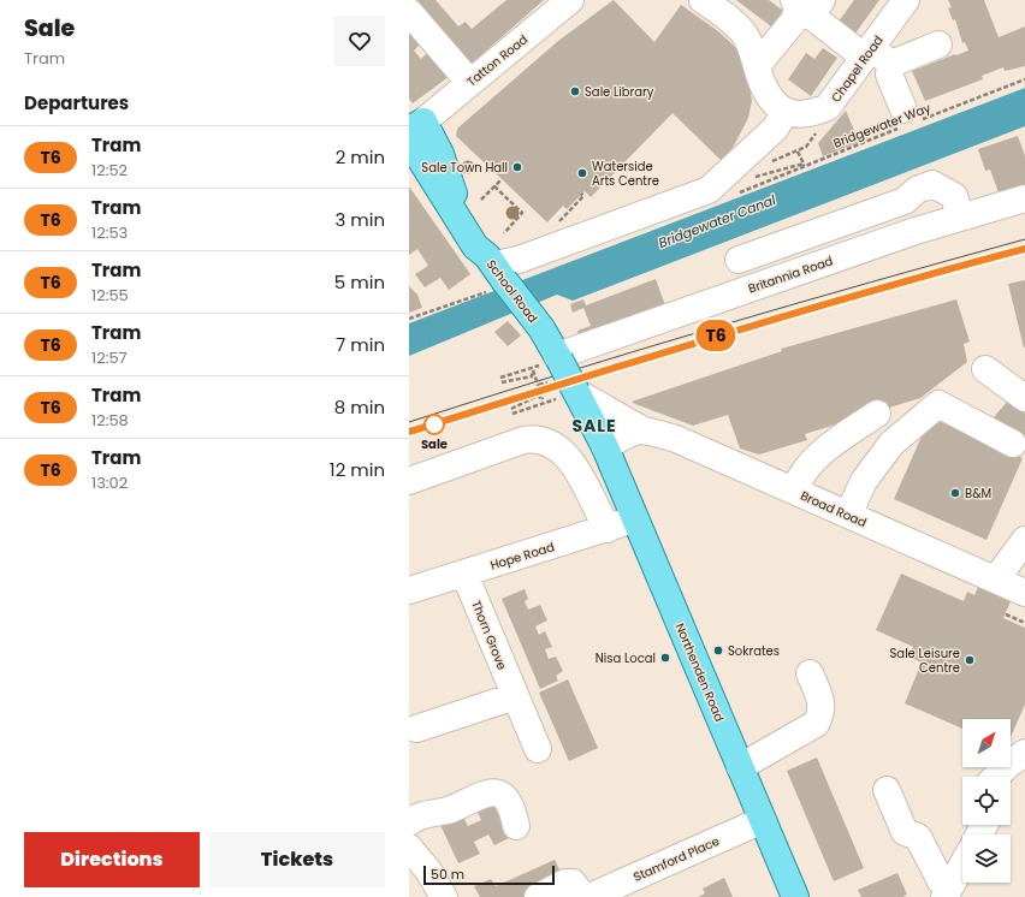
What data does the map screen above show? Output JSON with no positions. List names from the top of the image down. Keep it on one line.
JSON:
{"streets":{"main road":["School Road","Northenden Road"],"street":["Tatton Road","Chapel Road","Britannia Road","Broad Road","Hope Road","Thorn Grove","Stamford Place"],"path":["Bridgewater Way"]},"crossings":[["Tatton Road","School Road"],["Britannia Road","School Road"],["School Road","Broad Road"],["School Road","Northenden Road"],["Hope Road","Thorn Grove"],["Hope Road","Northenden Road"],["Northenden Road","Stamford Place"]],"districts":["SALE"],"water":["Bridgewater Canal"],"places":["Sale Library","Sale Town Hall","Waterside Arts Centre","Sale","B&M","Sokrates","Nisa Local","Sale Leisure Centre"],"lines":["tram line T6"],"scale_bar":"50 m","north":"top right","page":{"heading":[["Sale","Tram"],"Departures"],"on_map":"T6","list":[{"mark":"T6","name":"Tram","note":"12:52","value":"2 min"},{"mark":"T6","name":"Tram","note":"12:53","value":"3 min"},{"mark":"T6","name":"Tram","note":"12:55","value":"5 min"},{"mark":"T6","name":"Tram","note":"12:57","value":"7 min"},{"mark":"T6","name":"Tram","note":"12:58","value":"8 min"},{"mark":"T6","name":"Tram","note":"13:02","value":"12 min"}],"buttons":["Directions","Tickets"],"scale":"50 m"}}
